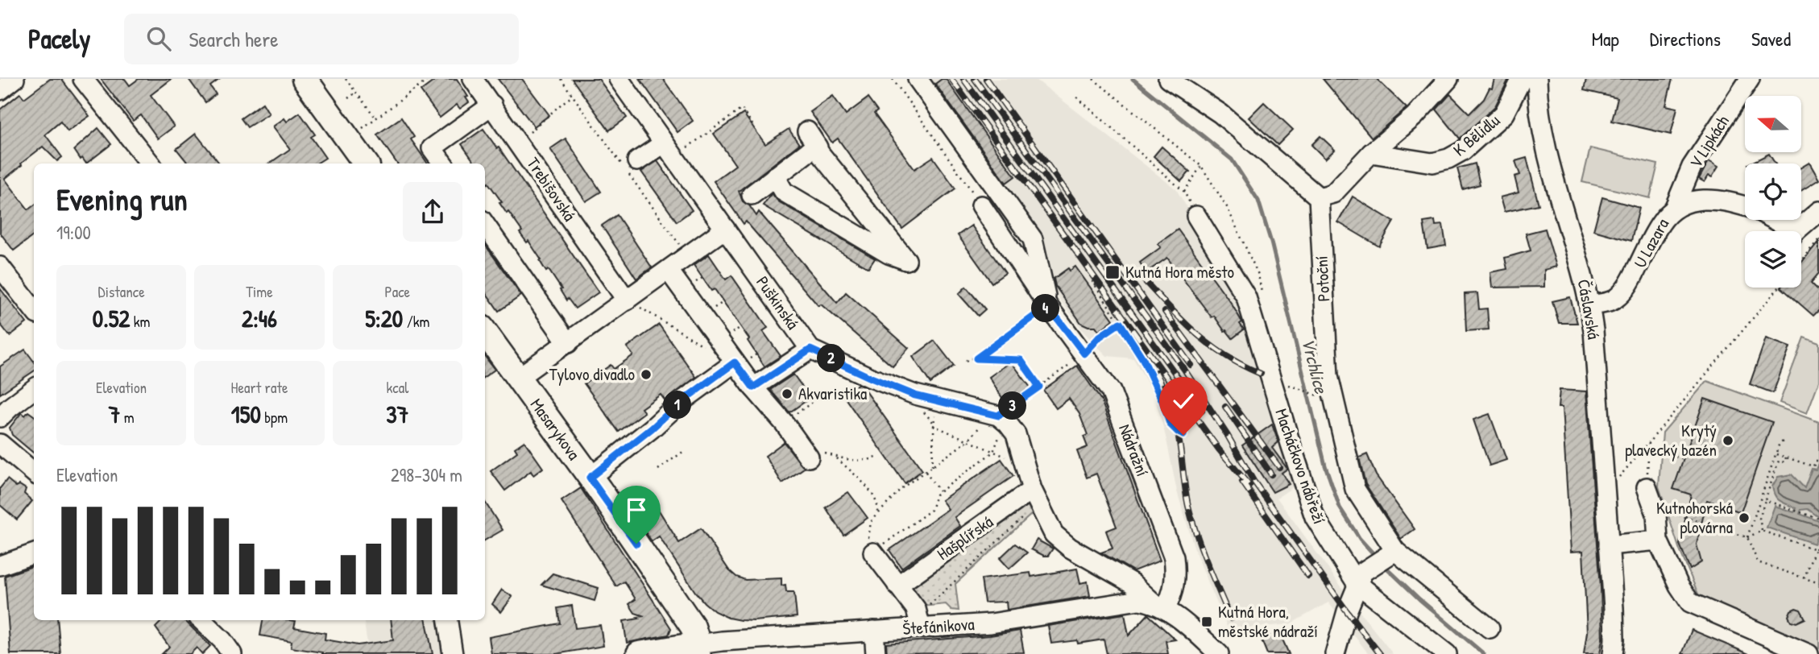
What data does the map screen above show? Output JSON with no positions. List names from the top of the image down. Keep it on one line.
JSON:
{"streets":{"main road":["Masarykova","Štefánikova"],"street":["K Bělidlu","V Lipkách","Trebišovská","U Lazara","Potoční","Puškinská","Čáslavská","Nádražní","Macháčkovo nábřeží","Hašplířská"]},"crossings":[["K Bělidlu","Čáslavská"],["V Lipkách","U Lazara"],["U Lazara","Čáslavská"],["Masarykova","Štefánikova"],["Nádražní","Štefánikova"]],"water":["Vrchlice"],"places":{"transit":["Kutná Hora město","Kutná Hora, městské nádraží"],"other":["Tylovo divadlo","Akvaristika","Krytý plavecký bazén","Kutnohorská plovárna"]},"north":"left","page":{"header":"Pacely","search":"Search here","nav":["Map","Directions","Saved"],"heading":["Evening run","19:00"],"stats":[["Distance","0.52 km"],["Time","2:46"],["Pace","5:20 /km"],["Elevation","7 m"],["Heart rate","150 bpm"],["kcal","37"]],"pins":["4","2","1","3"],"chart":["Elevation","298–304 m"]}}
